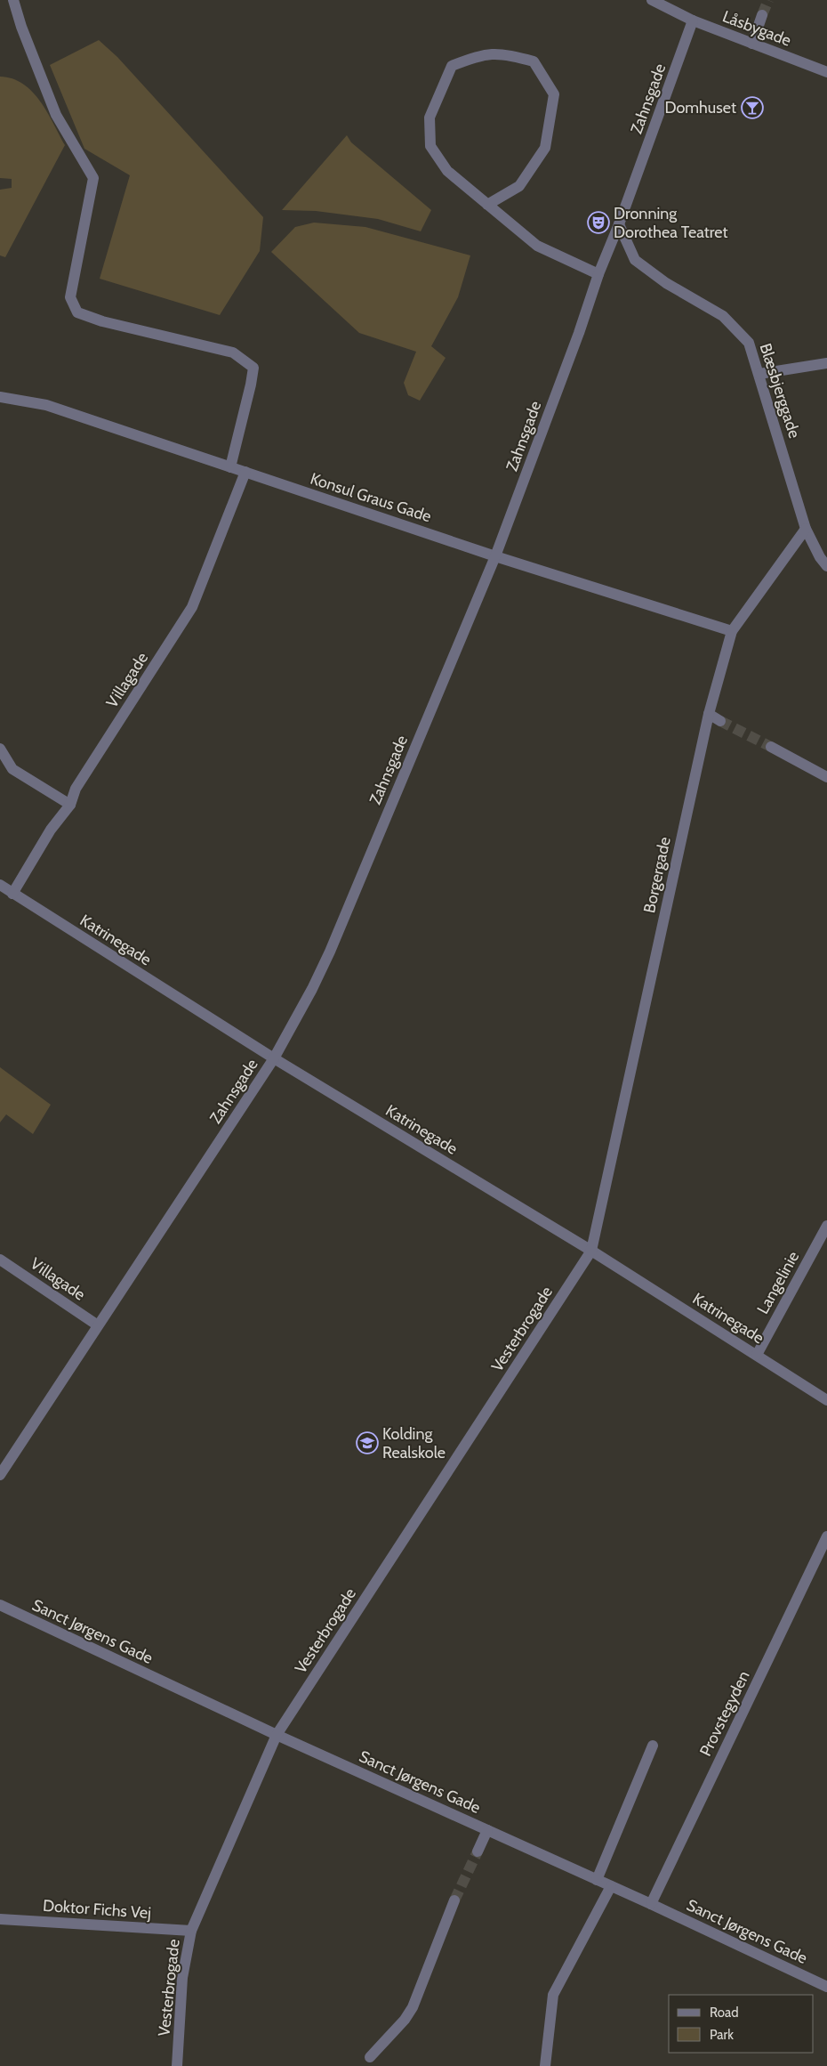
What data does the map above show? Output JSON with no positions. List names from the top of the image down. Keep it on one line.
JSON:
{"streets":{"street":["Låsbygade","Zahnsgade","Blæsbjerggade","Konsul Graus Gade","Villagade","Borgergade","Katrinegade","Langelinie","Vesterbrogade","Sanct Jørgens Gade","Provstegyden","Doktor Fichs Vej"]},"crossings":[["Låsbygade","Zahnsgade"],["Zahnsgade","Blæsbjerggade"],["Zahnsgade","Konsul Graus Gade"],["Zahnsgade","Villagade"],["Zahnsgade","Katrinegade"],["Blæsbjerggade","Borgergade"],["Konsul Graus Gade","Villagade"],["Konsul Graus Gade","Borgergade"],["Villagade","Katrinegade"],["Borgergade","Katrinegade"],["Borgergade","Vesterbrogade"],["Katrinegade","Langelinie"],["Katrinegade","Vesterbrogade"],["Vesterbrogade","Sanct Jørgens Gade"],["Vesterbrogade","Doktor Fichs Vej"],["Sanct Jørgens Gade","Provstegyden"]],"places":{"bar":["Domhuset"],"theatre":["Dronning Dorothea Teatret"],"school or university":["Kolding Realskole"]},"legend":["Road","Park"]}
